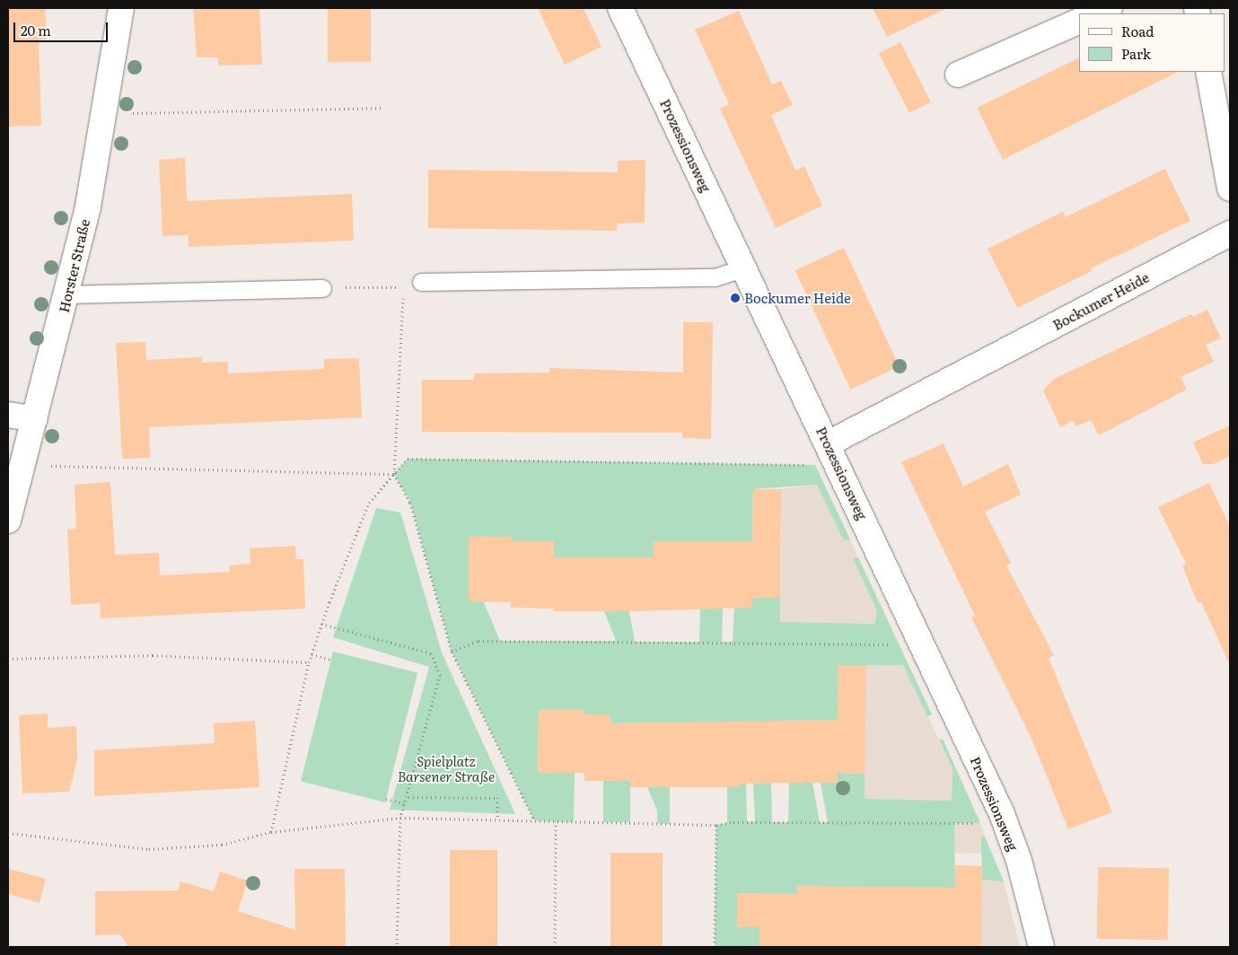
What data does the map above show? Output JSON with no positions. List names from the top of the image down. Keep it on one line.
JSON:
{"streets":{"street":["Prozessionsweg","Horster Straße","Bockumer Heide"]},"crossings":[["Prozessionsweg","Bockumer Heide"]],"parks":["Spielplatz Barsener Straße"],"places":["Bockumer Heide"],"legend":["Road","Park"],"scale_bar":"20 m"}
